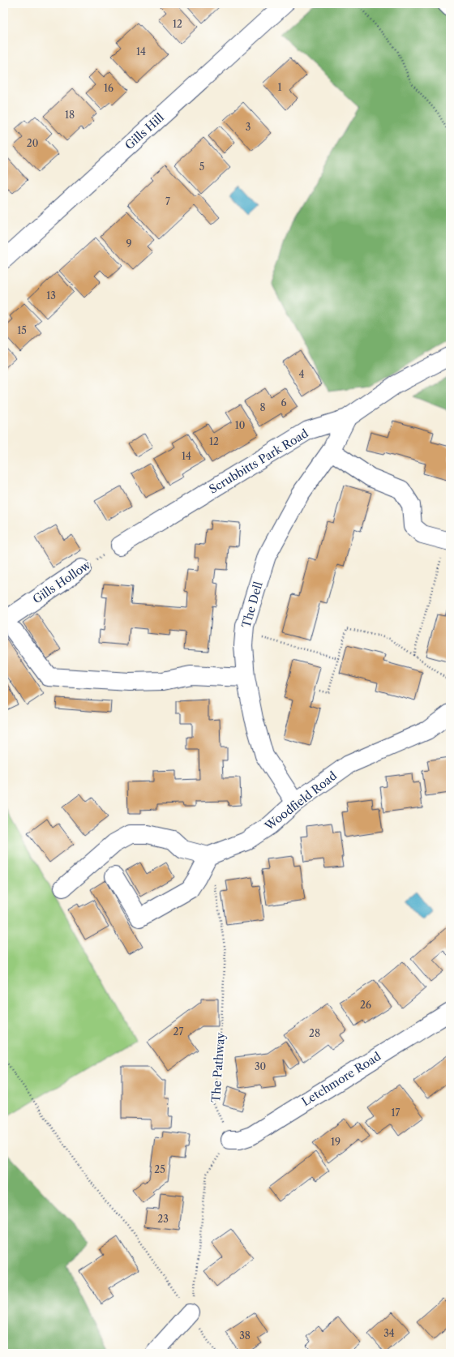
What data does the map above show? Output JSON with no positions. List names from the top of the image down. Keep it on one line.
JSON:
{"streets":{"street":["Gills Hill","Scrubbitts Park Road","Gills Hollow","The Dell","Woodfield Road","Letchmore Road"],"path":["The Pathway"]},"crossings":[["Scrubbitts Park Road","Gills Hollow"],["Scrubbitts Park Road","The Dell"],["The Dell","Woodfield Road"],["Woodfield Road","The Pathway"],["The Pathway","Letchmore Road"]],"house_numbers":["12","14","1","16","18","3","20","5","7","9","13","15","4","6","8","10","12","14","26","27","28","30","17","19","25","23","34","38"]}
